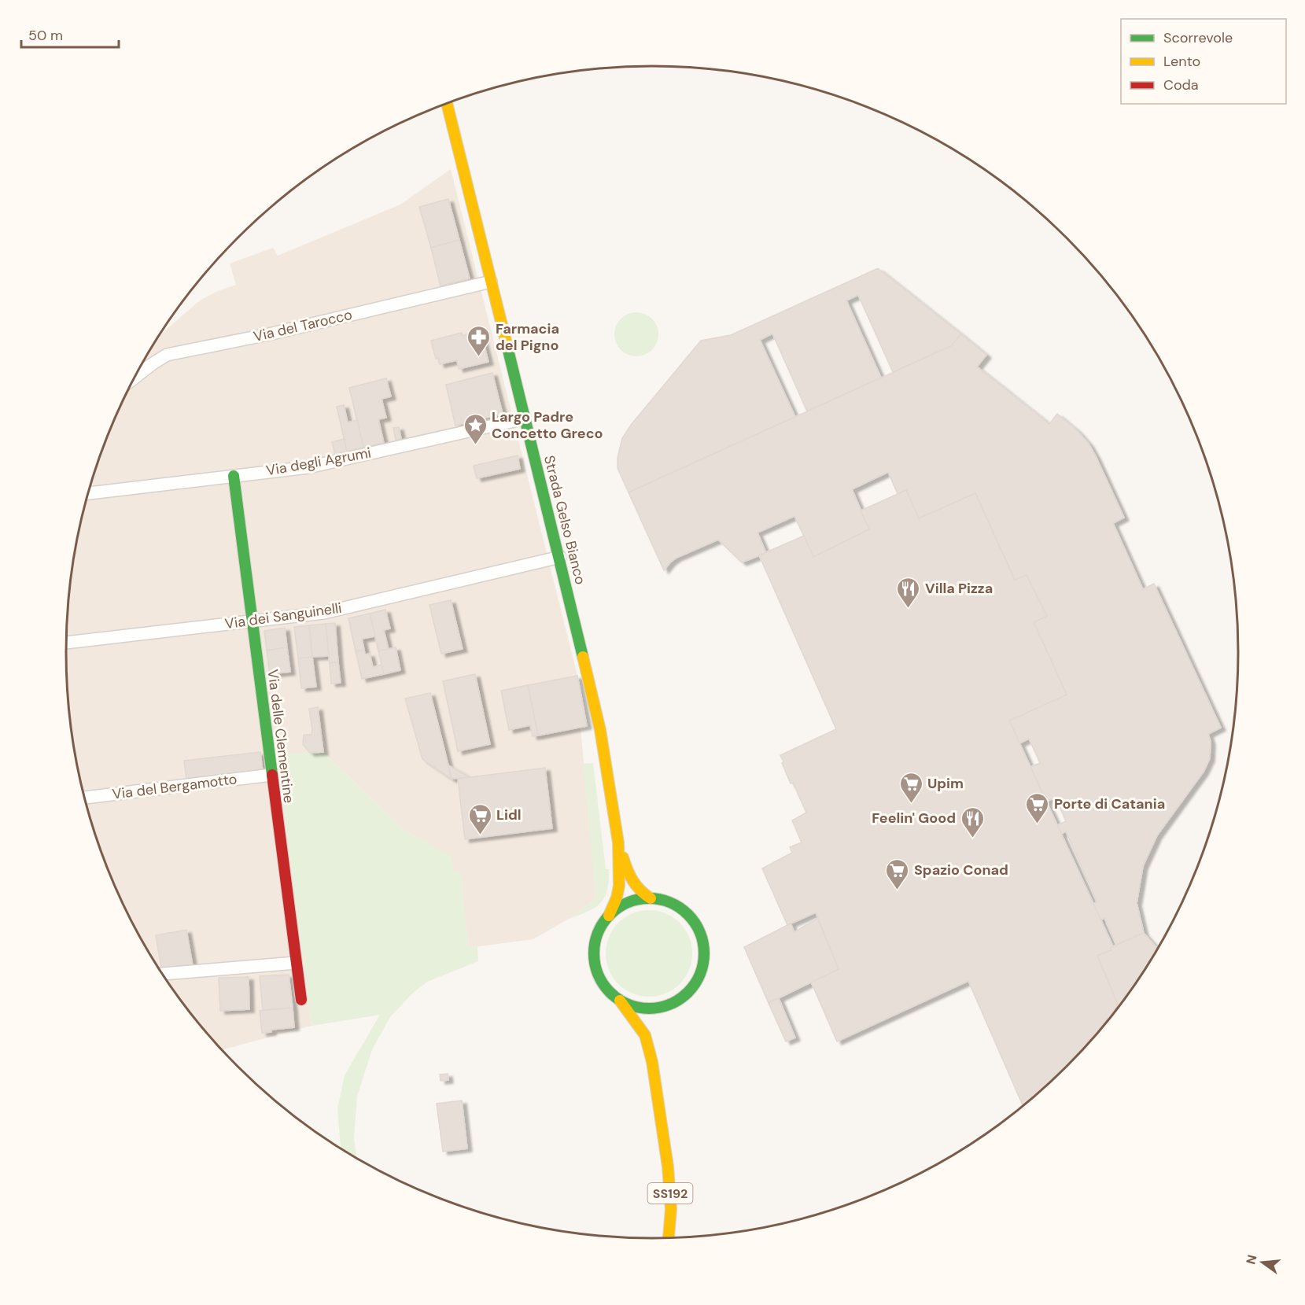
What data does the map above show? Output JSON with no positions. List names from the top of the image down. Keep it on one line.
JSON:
{"streets":{"main road":["Strada Gelso Bianco","Via delle Clementine","SS192"],"street":["Via del Tarocco","Via degli Agrumi","Via dei Sanguinelli","Via del Bergamotto"]},"crossings":[["Via del Tarocco","Strada Gelso Bianco"],["Via degli Agrumi","Strada Gelso Bianco"],["Via degli Agrumi","Via delle Clementine"],["Strada Gelso Bianco","Via dei Sanguinelli"],["Via dei Sanguinelli","Via delle Clementine"],["Via delle Clementine","Via del Bergamotto"]],"places":{"pharmacy":["Farmacia del Pigno"],"place":["Largo Padre Concetto Greco"],"restaurant":["Villa Pizza","Feelin' Good"],"supermarket":["Upim","Porte di Catania","Lidl","Spazio Conad"]},"legend":["Scorrevole","Lento","Coda"],"scale_bar":"50 m","north":"left"}
